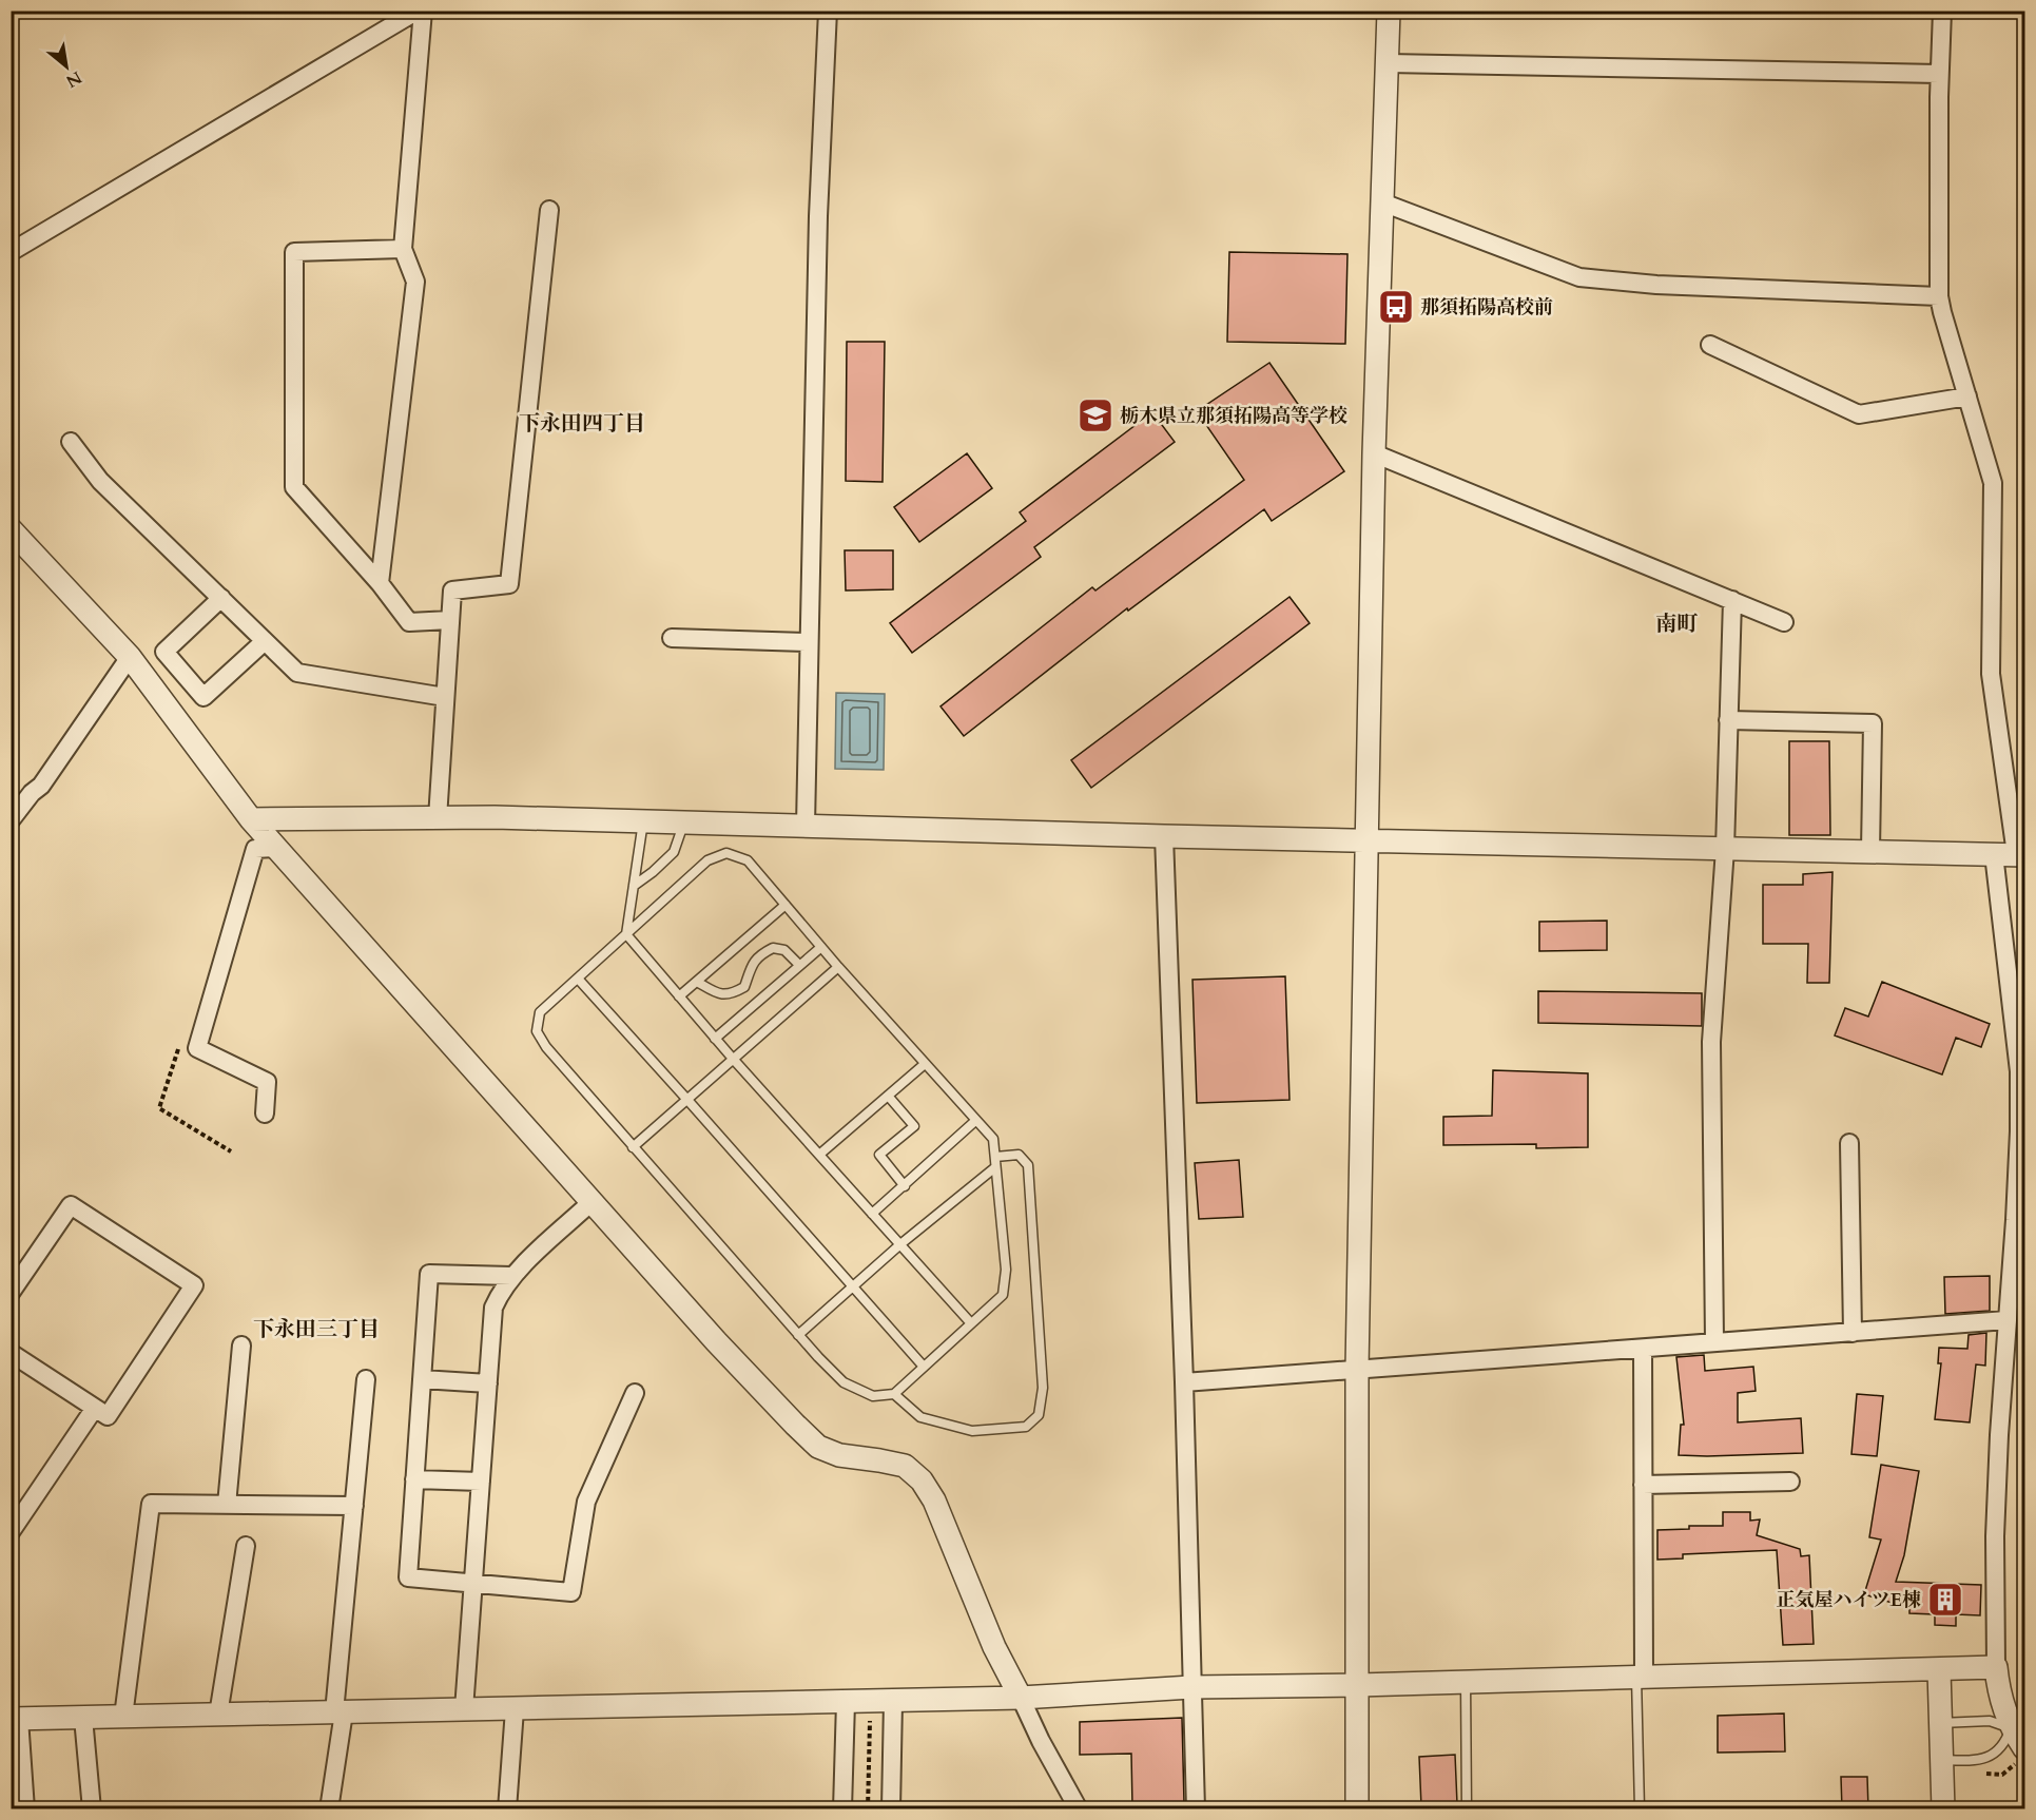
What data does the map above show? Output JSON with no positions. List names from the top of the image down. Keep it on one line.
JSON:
{"districts":["下永田四丁目","南町","下永田三丁目"],"places":{"bus stop":["那須拓陽高校前"],"school or university":["栃木県立那須拓陽高等学校"],"building":["正気屋ハイツE棟"]},"north":"bottom right"}
